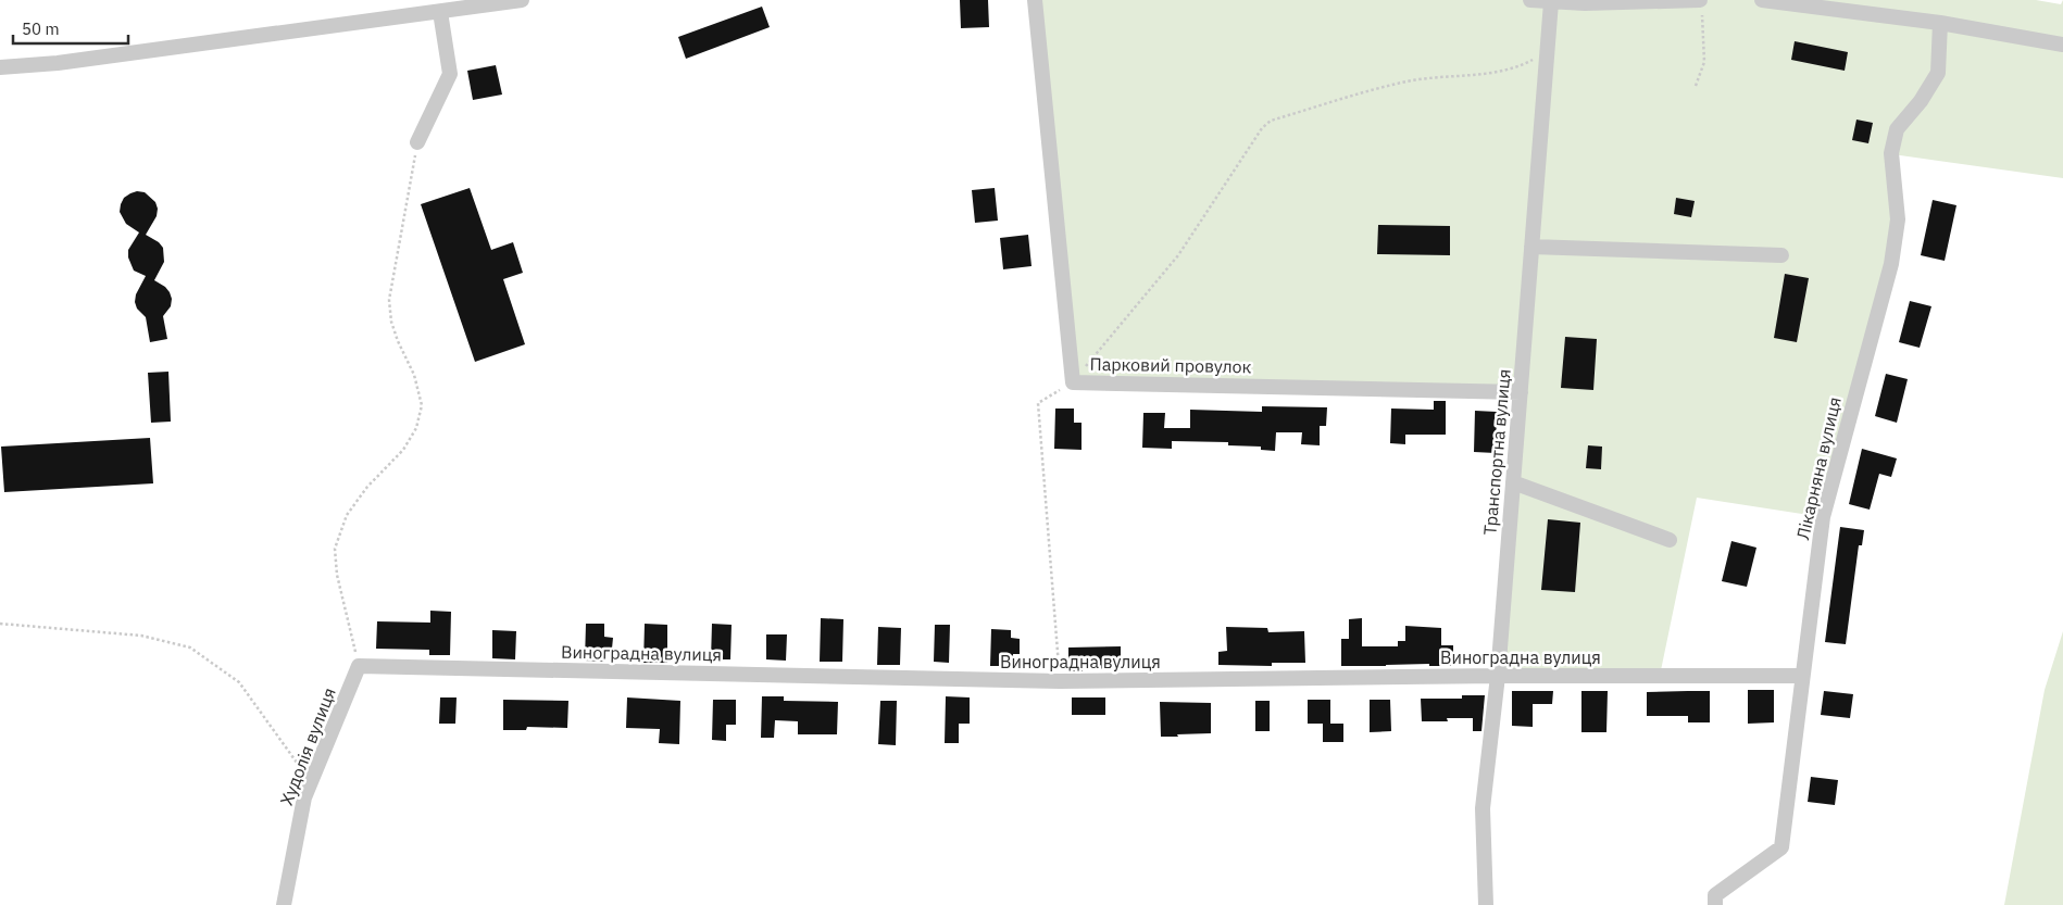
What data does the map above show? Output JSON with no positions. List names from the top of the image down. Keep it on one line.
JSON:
{"streets":{"street":["Парковий провулок","Транспортна вулиця","Лікарняна вулиця","Виноградна вулиця","Худолія вулиця"]},"crossings":[["Парковий провулок","Транспортна вулиця"],["Транспортна вулиця","Виноградна вулиця"],["Лікарняна вулиця","Виноградна вулиця"],["Виноградна вулиця","Худолія вулиця"]],"scale_bar":"50 m"}
